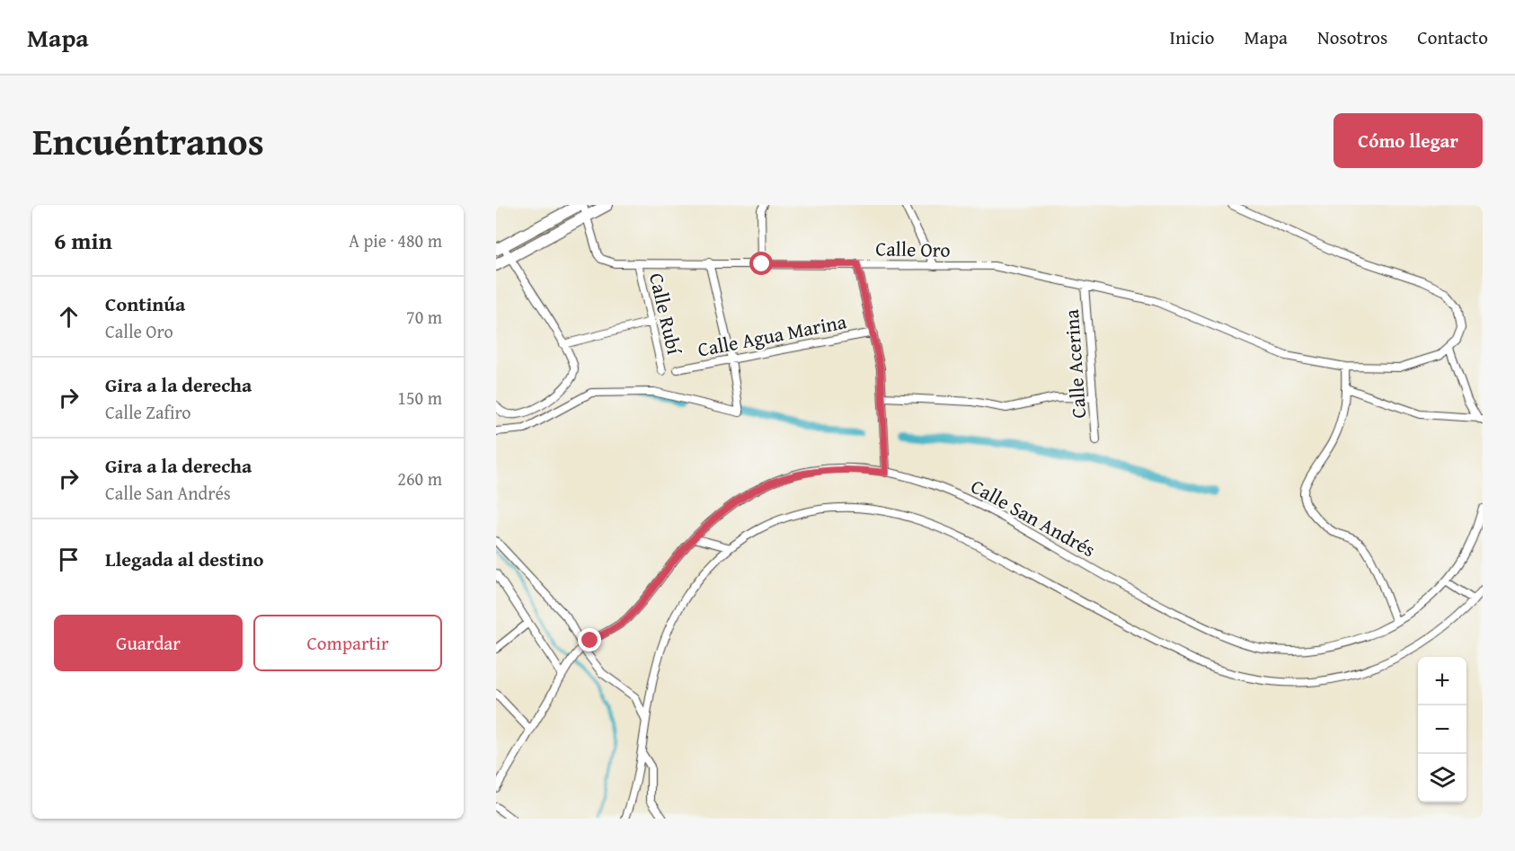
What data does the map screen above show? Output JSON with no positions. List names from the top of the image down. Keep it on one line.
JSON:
{"streets":{"street":["Calle Oro","Calle Rubí","Calle Agua Marina","Calle Acerina","Calle San Andrés"]},"crossings":[["Calle Oro","Calle Rubí"],["Calle Oro","Calle Acerina"]],"page":{"header":"Mapa","nav":["Inicio","Mapa","Nosotros","Contacto"],"title":"Encuéntranos","buttons":["Cómo llegar",["Guardar","Compartir"]],"heading":["6 min","A pie · 480 m"],"list":[["Continúa","Calle Oro","70 m"],["Gira a la derecha","Calle Zafiro","150 m"],["Gira a la derecha","Calle San Andrés","260 m"],"Llegada al destino"],"map_buttons":["+","−"]}}
